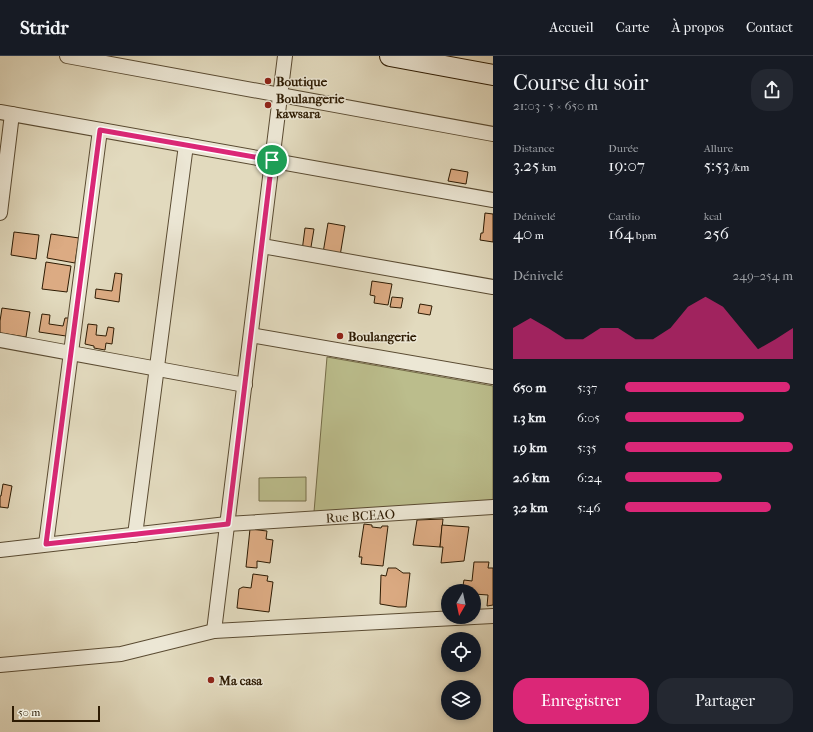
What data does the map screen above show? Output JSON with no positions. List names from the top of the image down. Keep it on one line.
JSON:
{"streets":{"street":["Rue BCEAO"]},"places":["Boutique","Boulangerie kawsara","Boulangerie","Ma casa"],"scale_bar":"50 m","north":"bottom","page":{"header":"Stridr","nav":["Accueil","Carte","À propos","Contact"],"heading":["Course du soir","21:03 · 5 × 650 m"],"stats":[["Distance","3.25 km"],["Durée","19:07"],["Allure","5:53 /km"],["Dénivelé","40 m"],["Cardio","164 bpm"],["kcal","256"]],"chart":["Dénivelé","249–254 m"],"list":[{"name":"650 m","note":"5:37"},{"name":"1.3 km","note":"6:05"},{"name":"1.9 km","note":"5:35"},{"name":"2.6 km","note":"6:24"},{"name":"3.2 km","note":"5:46"}],"buttons":["Enregistrer","Partager"],"scale":"50 m"}}
